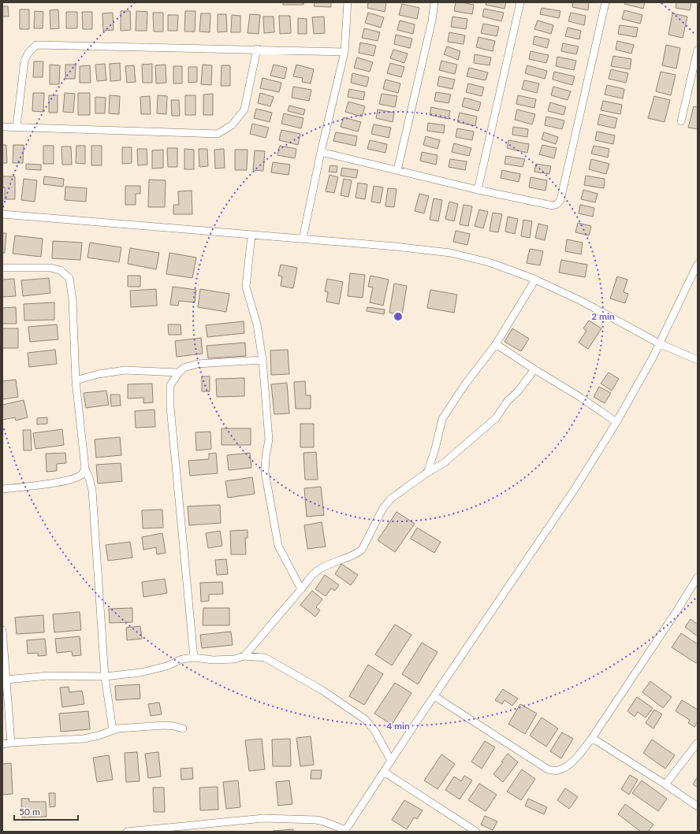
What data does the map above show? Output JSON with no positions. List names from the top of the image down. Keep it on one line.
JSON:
{"scale_bar":"50 m","rings":["2 min","4 min"]}
